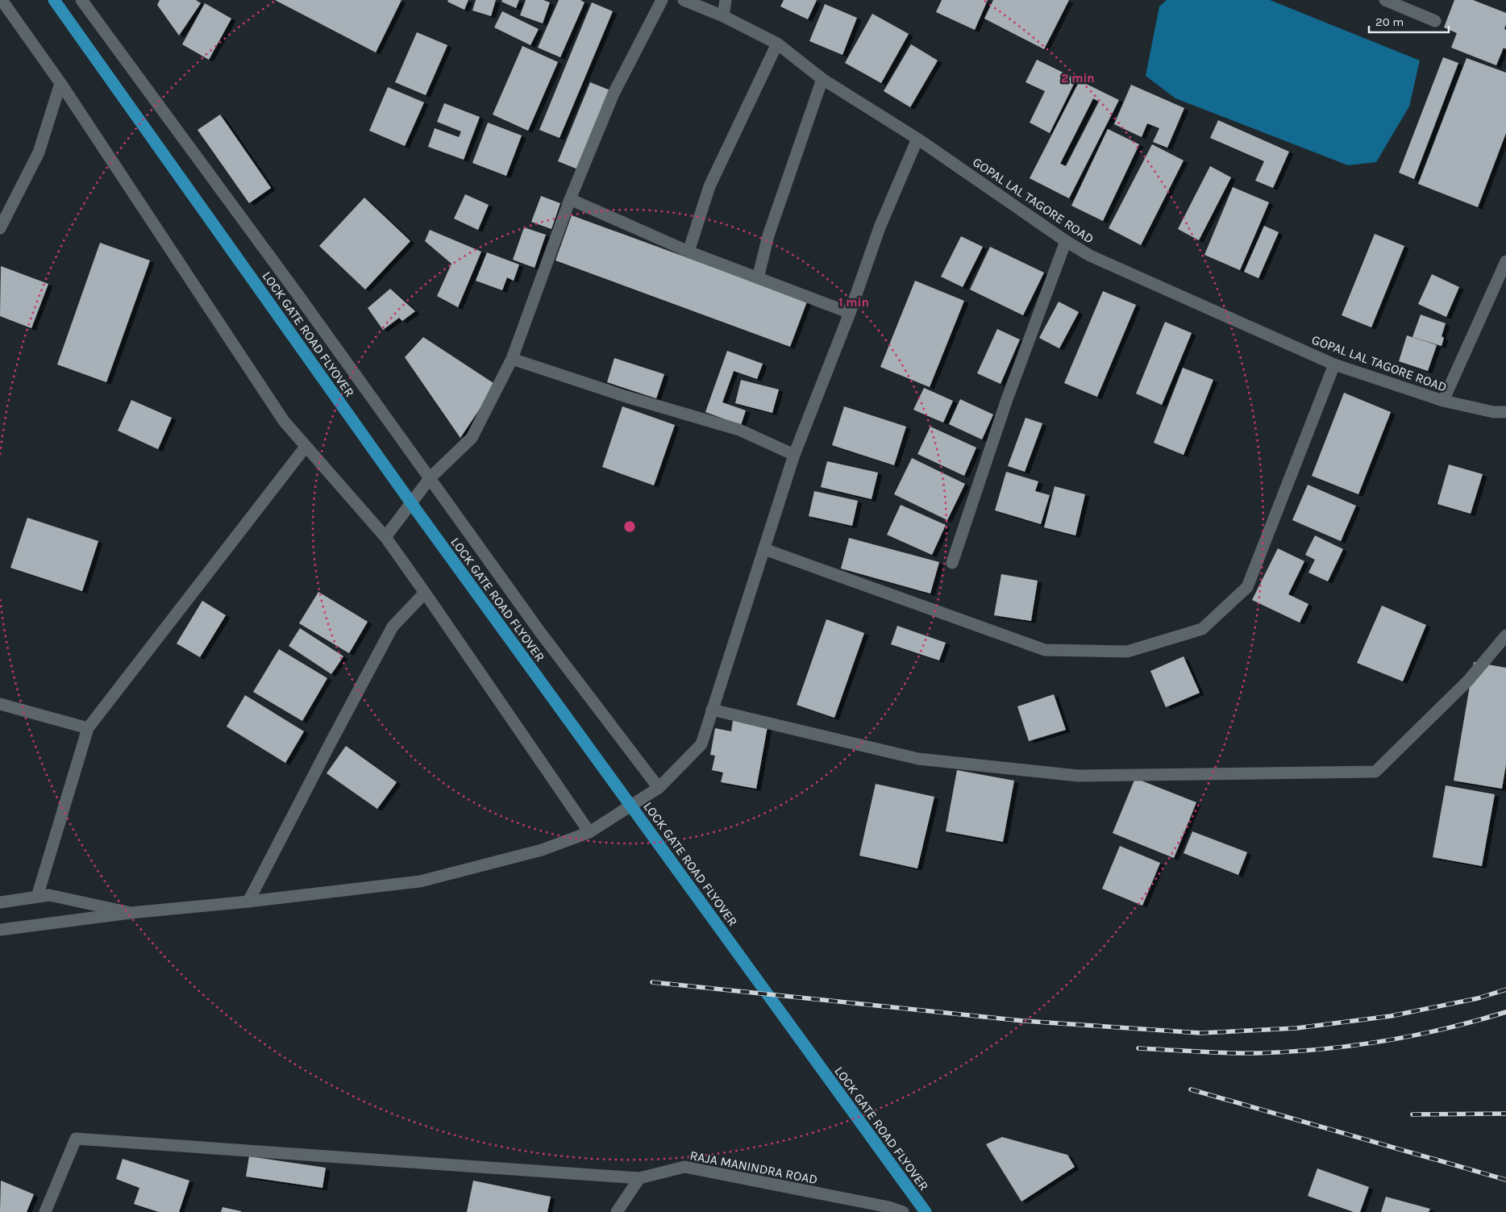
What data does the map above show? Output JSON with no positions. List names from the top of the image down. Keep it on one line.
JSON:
{"streets":{"main road":["LOCK GATE ROAD FLYOVER"],"street":["GOPAL LAL TAGORE ROAD","RAJA MANINDRA ROAD"]},"scale_bar":"20 m","rings":["2 min","1 min"]}
